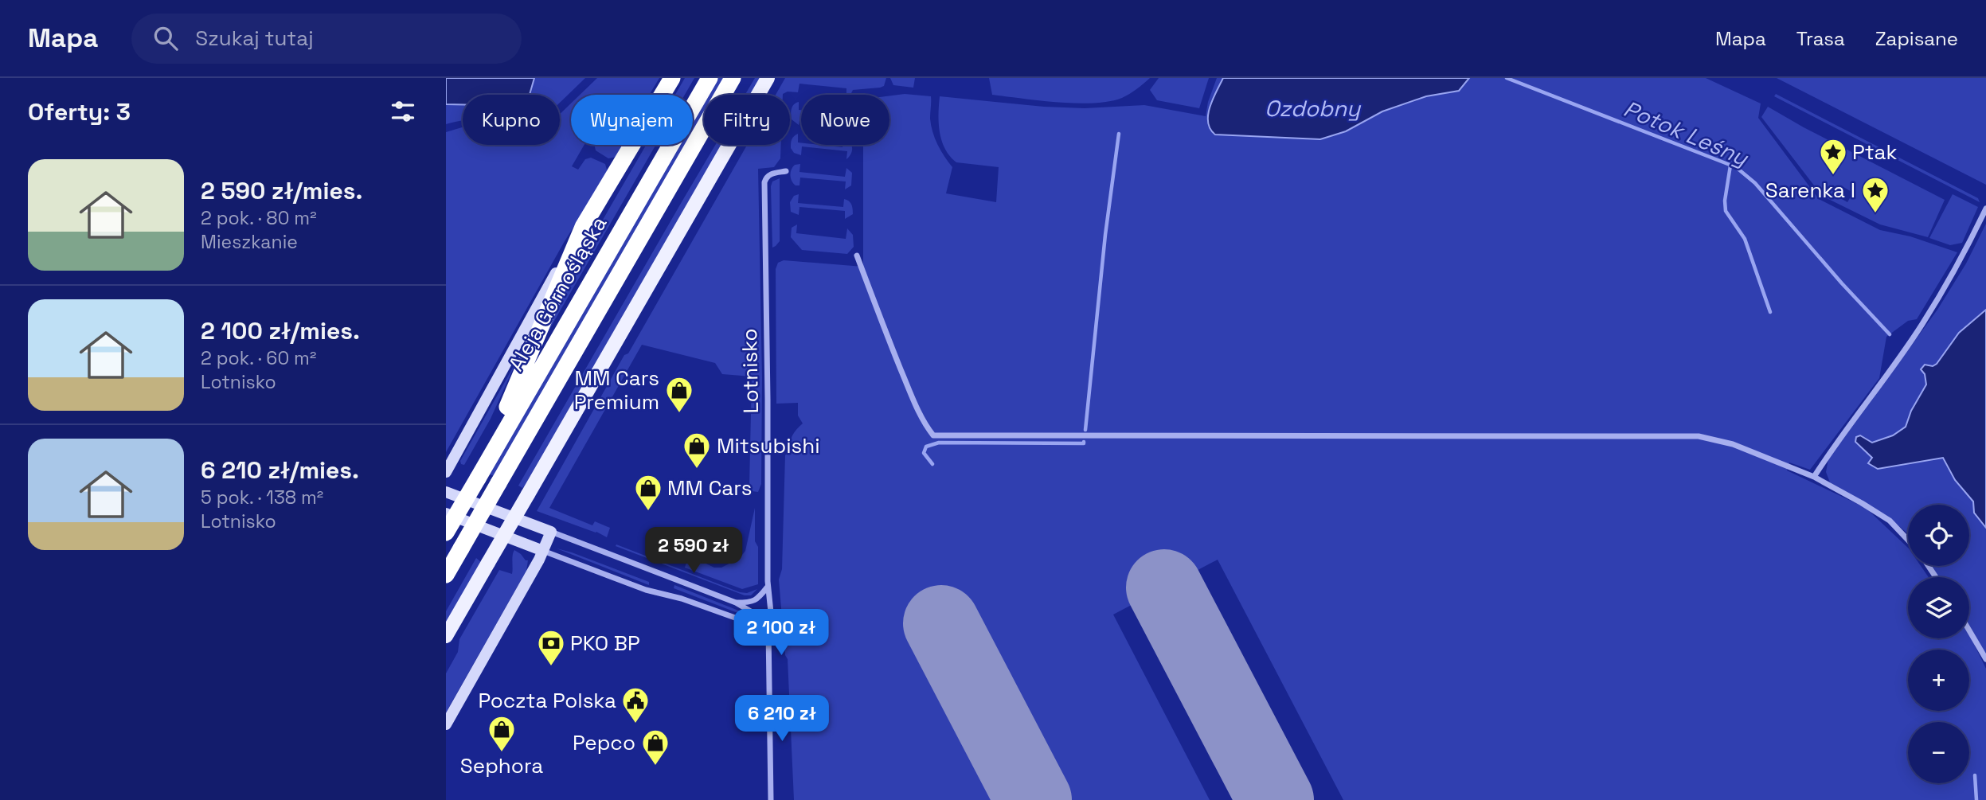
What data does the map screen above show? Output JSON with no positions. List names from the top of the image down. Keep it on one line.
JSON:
{"streets":{"highway":["Aleja Górnośląska"],"street":["Lotnisko"]},"water":["Ozdobny","Potok Leśny"],"places":{"place":["Ptak","Sarenka I"],"shop":["MM Cars Premium","Mitsubishi","MM Cars","Sephora","Pepco"],"bank":["PKO BP"],"public building":["Poczta Polska"]},"page":{"header":"Mapa","search":"Szukaj tutaj","nav":["Mapa","Trasa","Zapisane"],"heading":"Oferty: 3","chip":["Kupno","Wynajem","Filtry","Nowe"],"list":[{"name":"2 590 zł/mies.","note":"2 pok. · 80 m² · Mieszkanie"},{"name":"2 100 zł/mies.","note":"2 pok. · 60 m² · Lotnisko"},{"name":"6 210 zł/mies.","note":"5 pok. · 138 m² · Lotnisko"}],"map_buttons":["+","−"],"price":["2 590 zł","2 100 zł","6 210 zł"]}}
